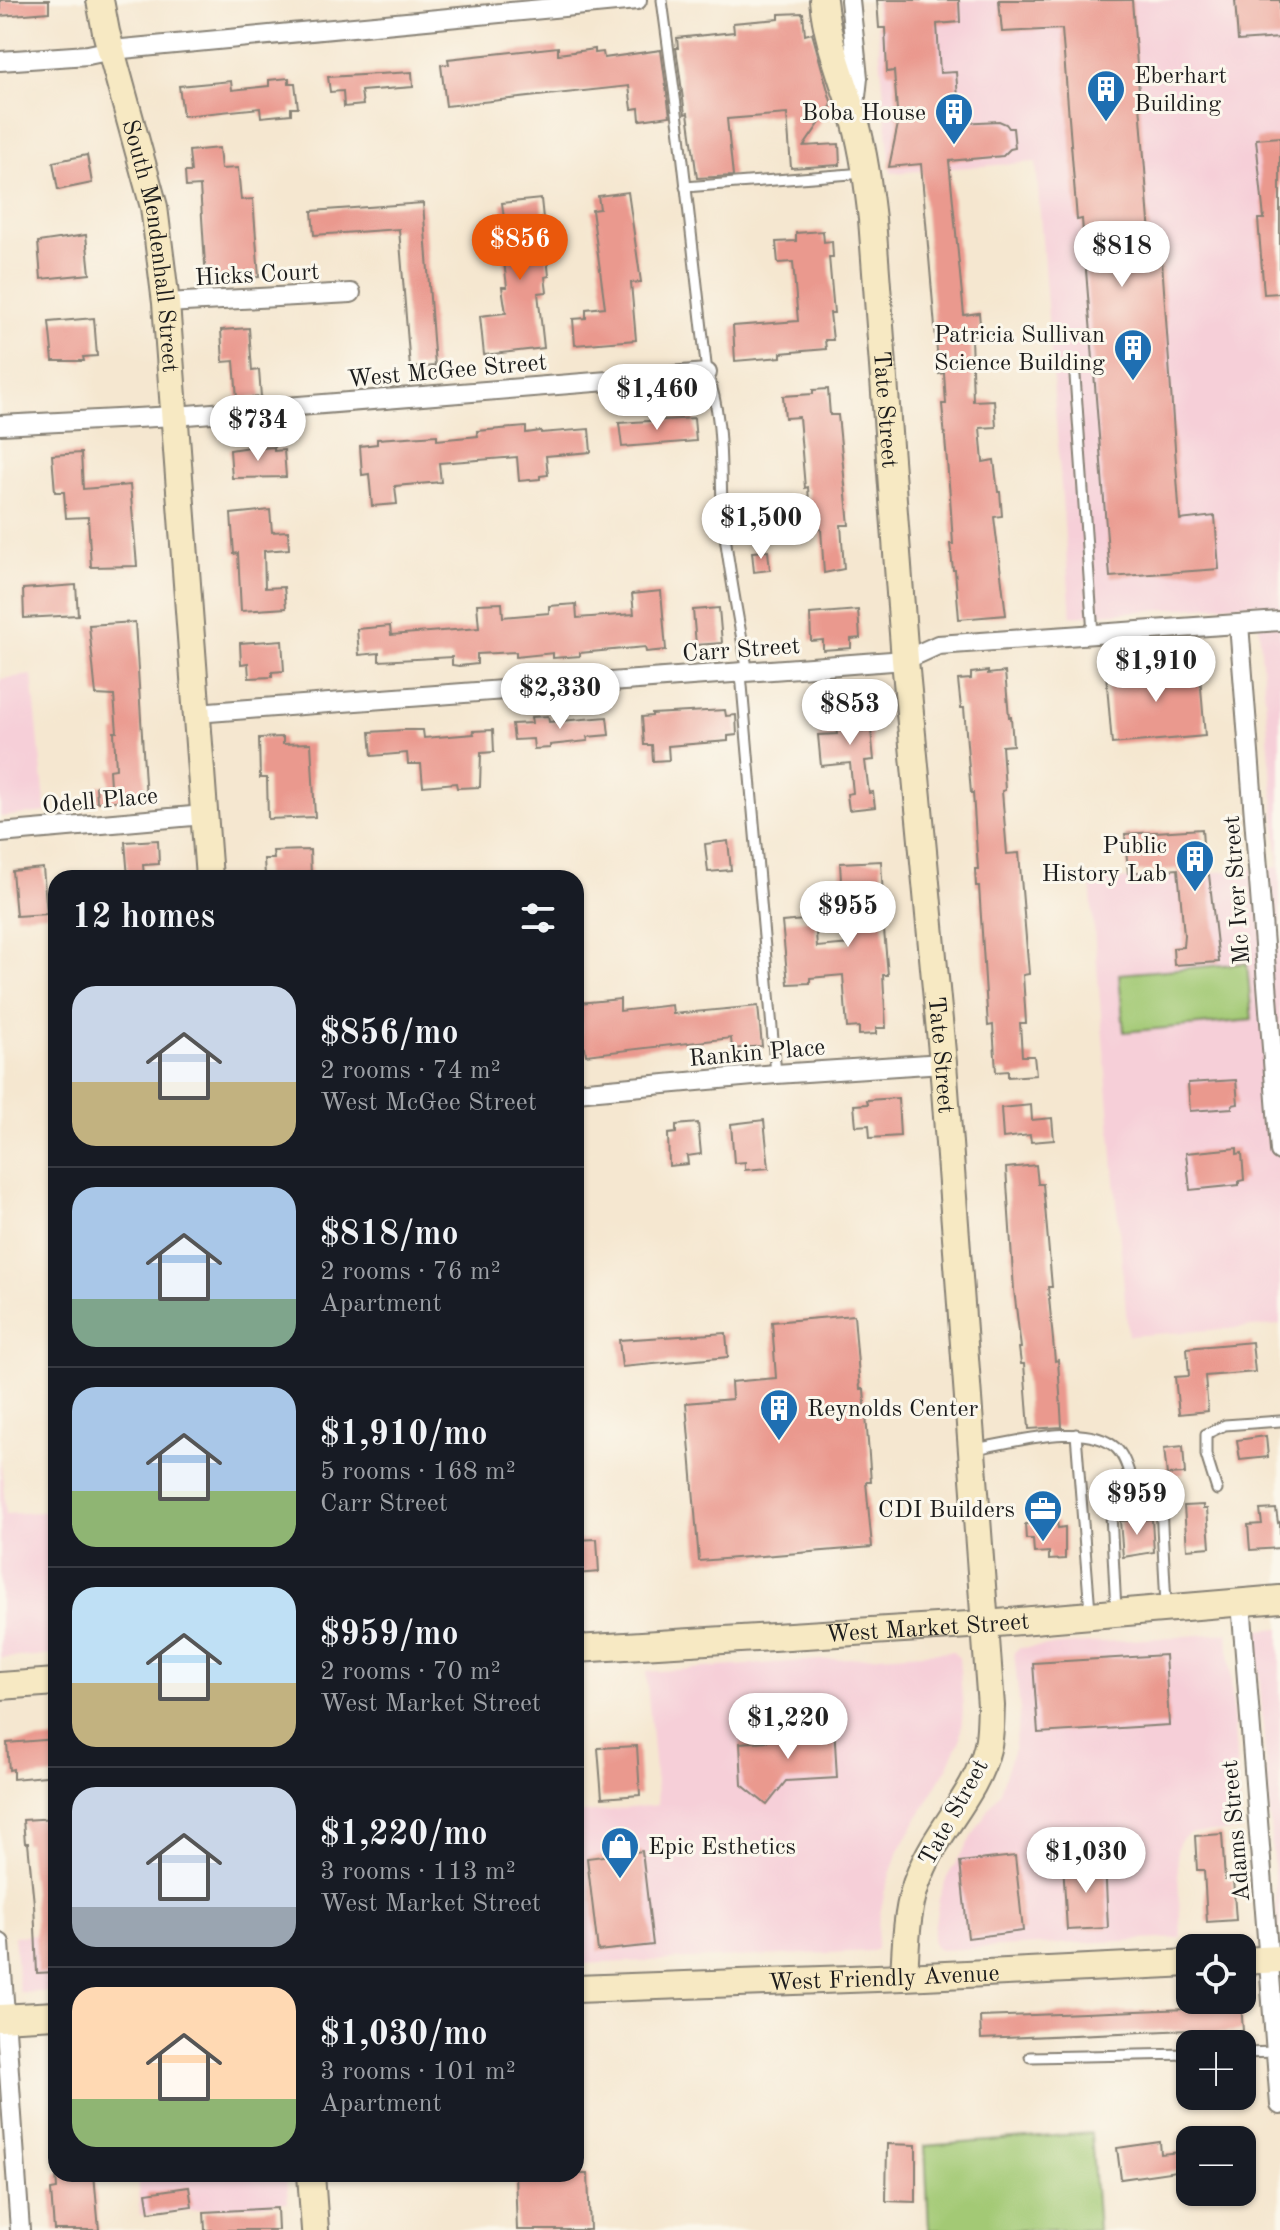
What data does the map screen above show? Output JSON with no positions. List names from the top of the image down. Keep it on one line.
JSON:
{"streets":{"street":["South Mendenhall Street","Hicks Court","West McGee Street","Tate Street","Carr Street","Odell Place","Mc Iver Street","Rankin Place","West Market Street","Adams Street","West Friendly Avenue"]},"crossings":[["South Mendenhall Street","Hicks Court"],["South Mendenhall Street","West McGee Street"],["South Mendenhall Street","Carr Street"],["South Mendenhall Street","Odell Place"],["Tate Street","Carr Street"],["Tate Street","Rankin Place"],["Tate Street","West Market Street"],["Tate Street","West Friendly Avenue"],["Carr Street","Mc Iver Street"],["West Market Street","Adams Street"]],"places":{"building":["Eberhart Building","Boba House","Patricia Sullivan Science Building","Public History Lab","Reynolds Center"],"office":["CDI Builders"],"shop":["Epic Esthetics"]},"page":{"price":["$856","$818","$1,460","$734","$1,500","$1,910","$2,330","$853","$955","$959","$1,220","$1,030"],"heading":"12 homes","list":[{"name":"$856/mo","note":"2 rooms · 74 m² · West McGee Street"},{"name":"$818/mo","note":"2 rooms · 76 m² · Apartment"},{"name":"$1,910/mo","note":"5 rooms · 168 m² · Carr Street"},{"name":"$959/mo","note":"2 rooms · 70 m² · West Market Street"},{"name":"$1,220/mo","note":"3 rooms · 113 m² · West Market Street"},{"name":"$1,030/mo","note":"3 rooms · 101 m² · Apartment"}],"map_buttons":["+","−"]}}
